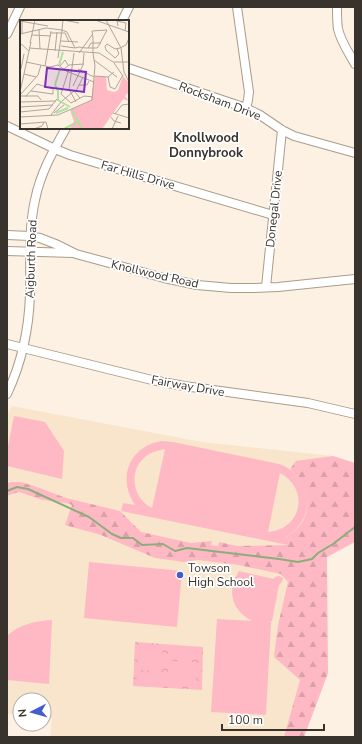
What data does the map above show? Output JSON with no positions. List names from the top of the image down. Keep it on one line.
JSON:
{"streets":{"street":["Rocksham Drive","Far Hills Drive","Donegal Drive","Aigburth Road","Knollwood Road","Fairway Drive"]},"crossings":[["Rocksham Drive","Donegal Drive"],["Far Hills Drive","Donegal Drive"],["Far Hills Drive","Aigburth Road"],["Donegal Drive","Knollwood Road"],["Aigburth Road","Knollwood Road"],["Aigburth Road","Fairway Drive"]],"districts":["Knollwood Donnybrook"],"places":["Towson High School"],"scale_bar":"100 m","north":"left"}
